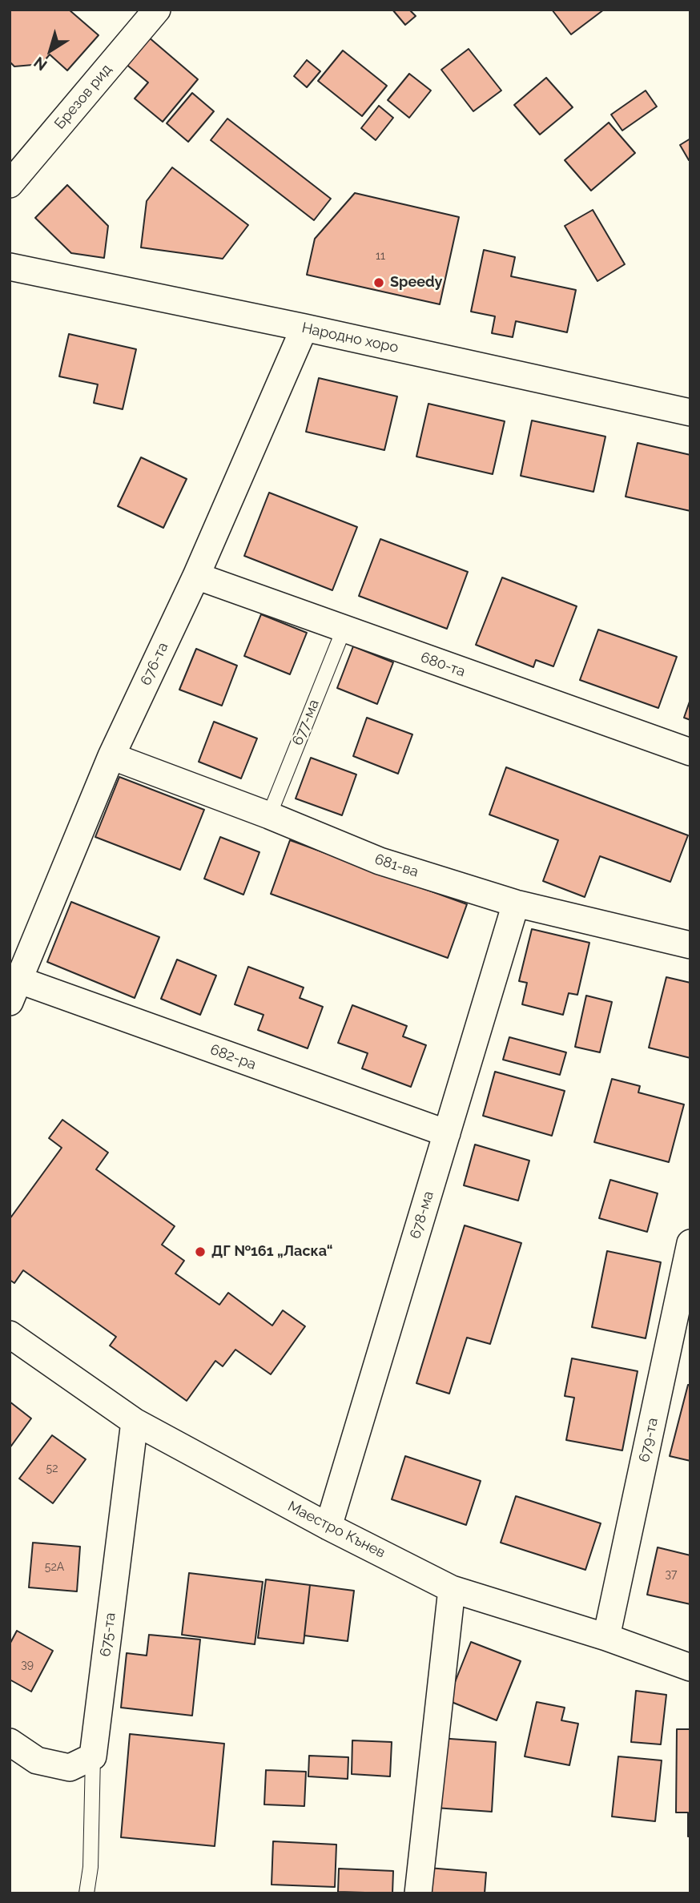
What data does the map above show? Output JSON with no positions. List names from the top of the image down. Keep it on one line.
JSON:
{"streets":{"street":["Брезов рид","Народно хоро","676-та","680-та","681-ва","682-ра","678-ма","679-та","Маестро Кънев","675-та"],"lane":["677-ма"]},"crossings":[["Народно хоро","676-та"],["676-та","680-та"],["676-та","681-ва"],["676-та","682-ра"],["680-та","677-ма"],["677-ма","681-ва"],["681-ва","678-ма"],["682-ра","678-ма"],["678-ма","Маестро Кънев"],["679-та","Маестро Кънев"],["Маестро Кънев","675-та"]],"places":["Speedy","ДГ №161 „Ласка“"],"house_numbers":["11","52","52А","37","39"],"north":"bottom left"}
